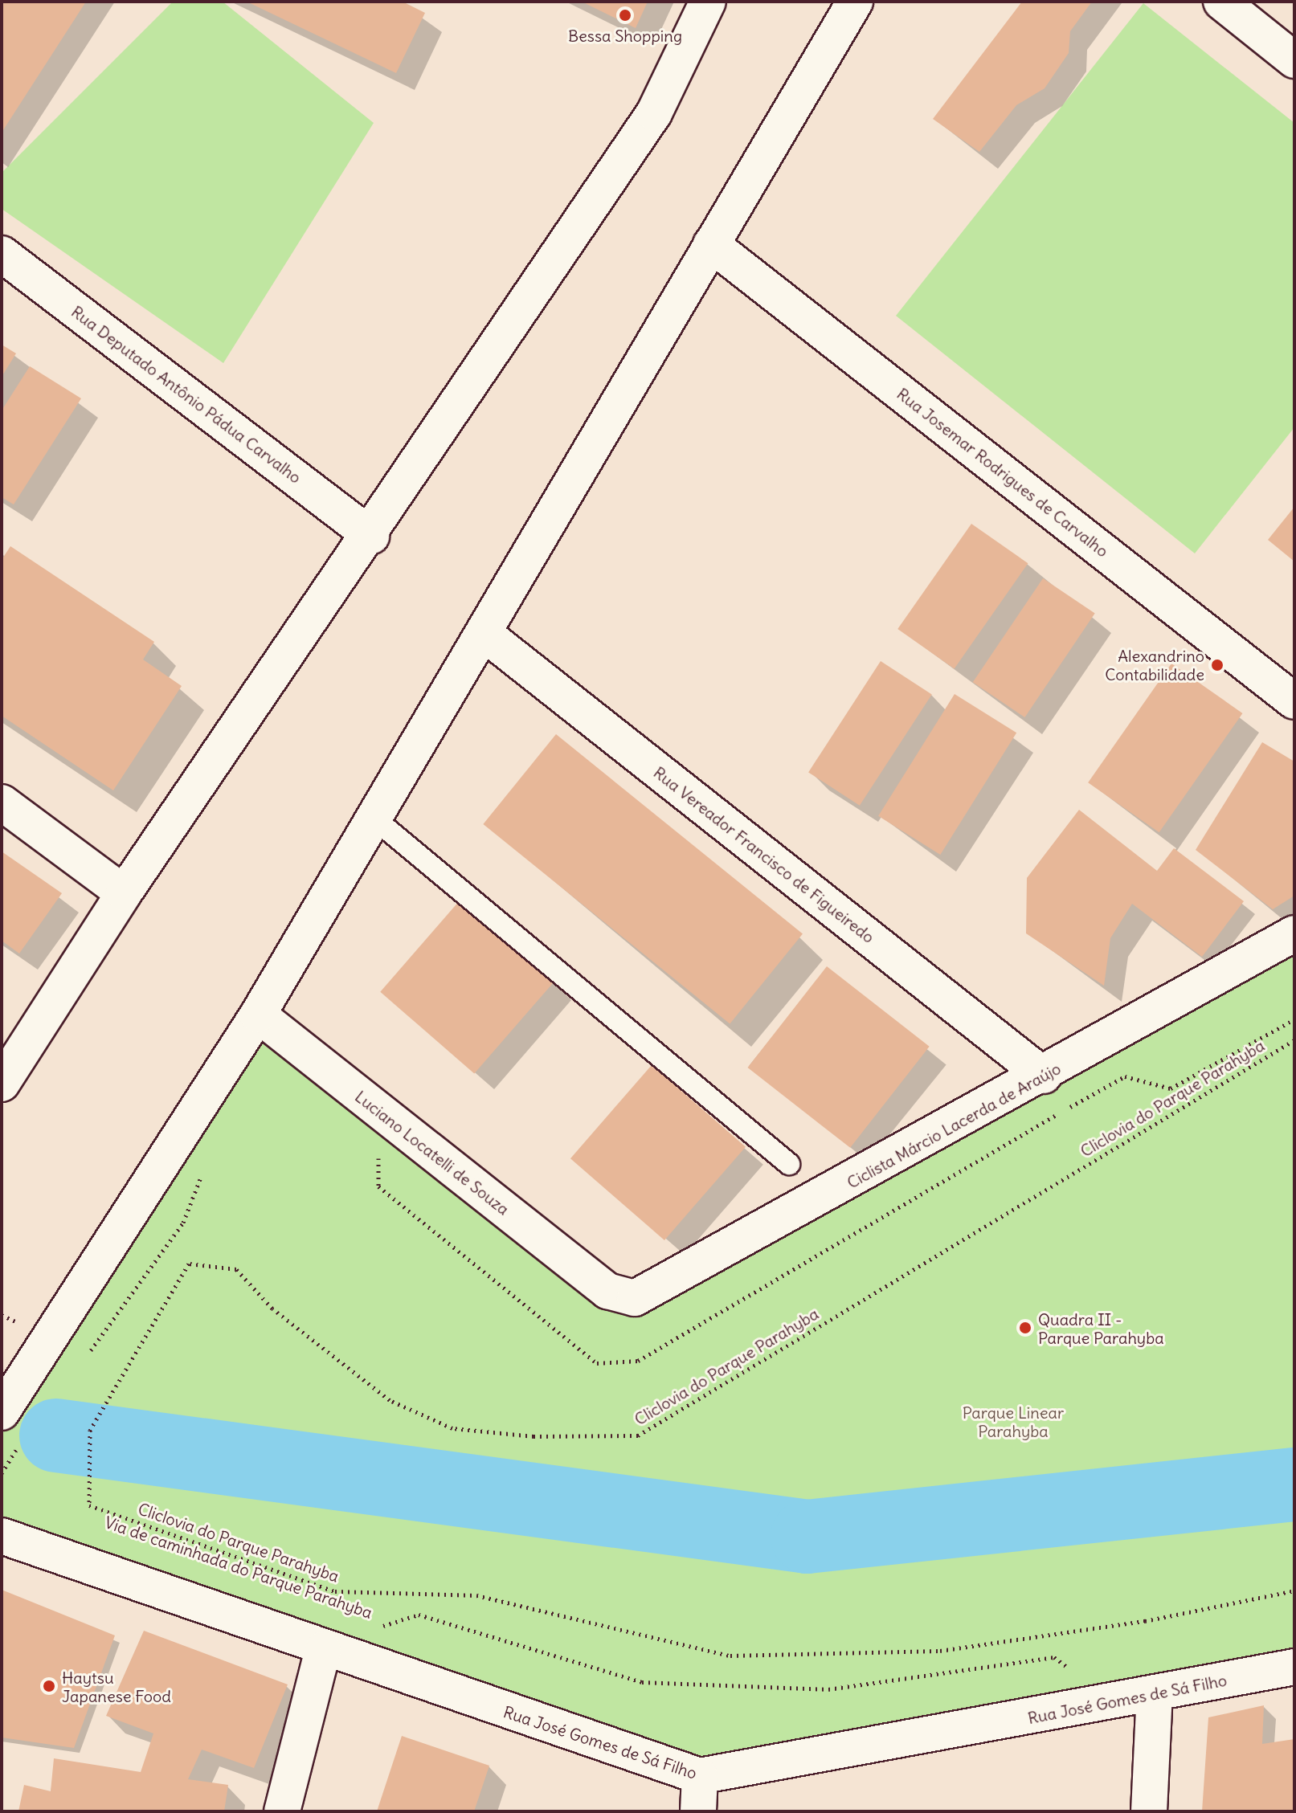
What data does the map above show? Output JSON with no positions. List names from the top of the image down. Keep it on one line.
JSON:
{"streets":{"street":["Rua Deputado Antônio Pádua Carvalho","Rua Josemar Rodrigues de Carvalho","Rua Vereador Francisco de Figueiredo","Ciclista Márcio Lacerda de Araújo","Luciano Locatelli de Souza","Rua José Gomes de Sá Filho"],"path":["Cliclovia do Parque Parahyba","Via de caminhada do Parque Parahyba"]},"crossings":[["Rua Vereador Francisco de Figueiredo","Ciclista Márcio Lacerda de Araújo"],["Ciclista Márcio Lacerda de Araújo","Luciano Locatelli de Souza"]],"parks":["Parque Linear Parahyba"],"places":["Bessa Shopping","Alexandrino Contabilidade","Quadra II - Parque Parahyba","Haytsu Japanese Food"]}
